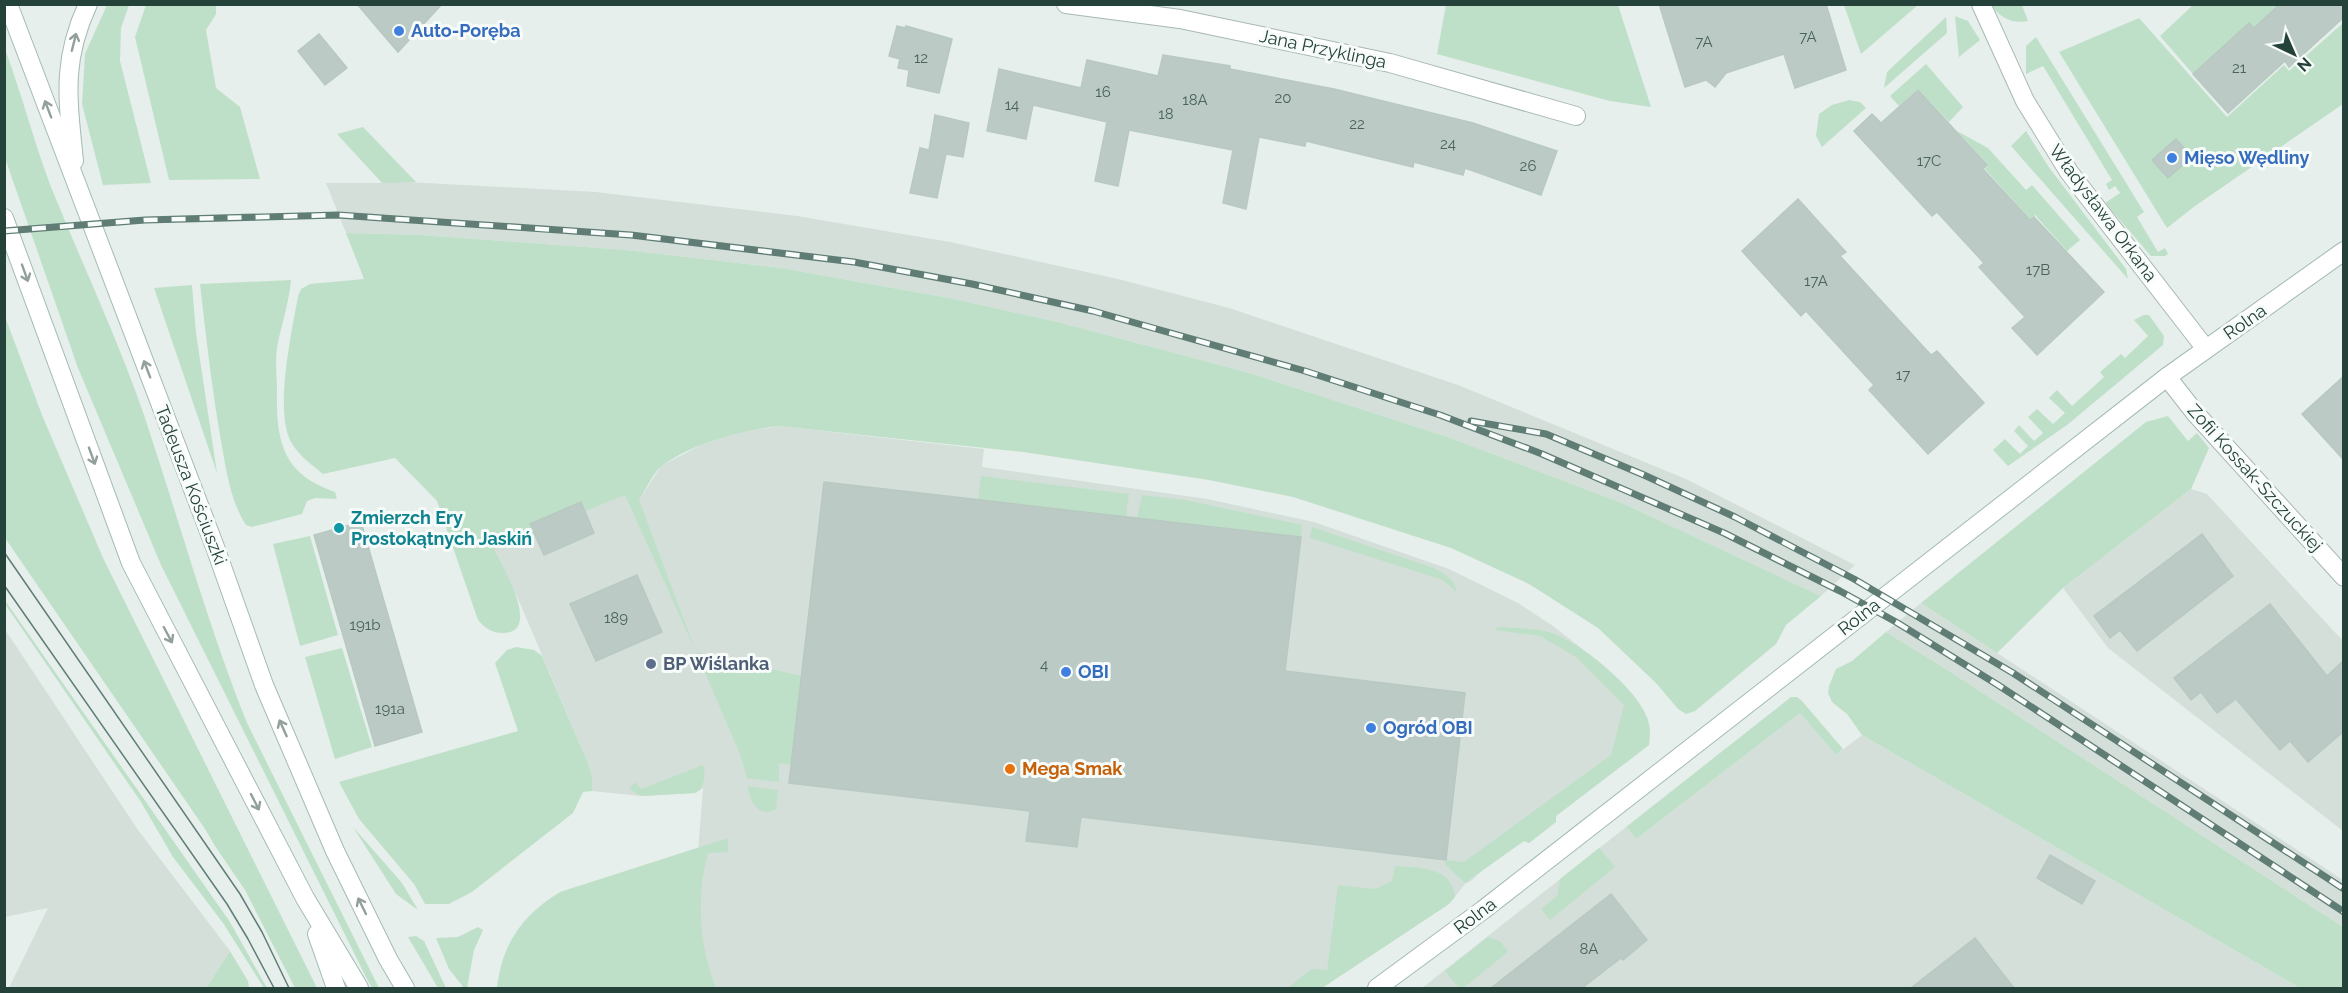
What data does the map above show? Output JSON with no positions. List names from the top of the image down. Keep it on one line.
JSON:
{"streets":{"street":["Jana Przyklinga","Władysława Orkana","Rolna","Zofii Kossak-Szczuckiej","Tadeusza Kościuszki"]},"crossings":[["Władysława Orkana","Rolna"],["Rolna","Zofii Kossak-Szczuckiej"]],"places":["Auto-Poręba","Mięso Wędliny","Zmierzch Ery Prostokątnych Jaskiń","BP Wiślanka","OBI","Ogród OBI","Mega Smak"],"house_numbers":["7A","7A","12","21","16","20","18A","14","18","22","24","17C","26","17B","17A","17","189","191b","4","191a","8A"],"north":"bottom right"}
